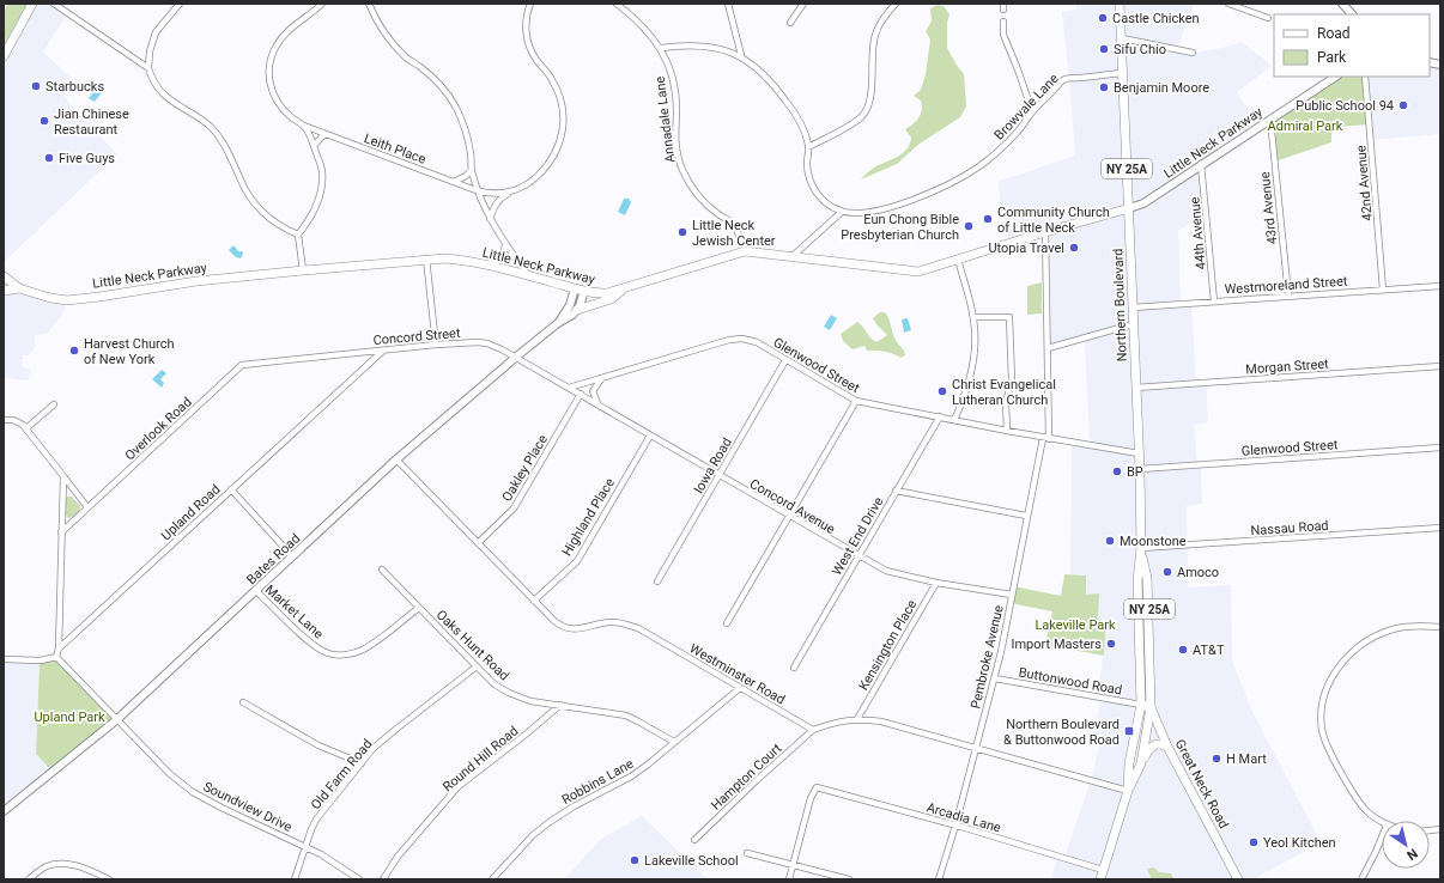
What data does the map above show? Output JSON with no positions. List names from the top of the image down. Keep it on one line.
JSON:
{"streets":{"main road":["Little Neck Parkway","NY 25A","Northern Boulevard","Great Neck Road"],"street":["Browvale Lane","Annadale Lane","Leith Place","42nd Avenue","43rd Avenue","44th Avenue","Westmoreland Street","Concord Street","Glenwood Street","Morgan Street","Overlook Road","Iowa Road","Oakley Place","Concord Avenue","Upland Road","Highland Place","Nassau Road","West End Drive","Bates Road","Market Lane","Oaks Hunt Road","Kensington Place","Pembroke Avenue","Westminster Road","Buttonwood Road","Round Hill Road","Old Farm Road","Hampton Court","Robbins Lane","Soundview Drive","Arcadia Lane"]},"crossings":[["Browvale Lane","Northern Boulevard"],["Annadale Lane","Little Neck Parkway"],["Little Neck Parkway","43rd Avenue"],["Little Neck Parkway","44th Avenue"],["Little Neck Parkway","Northern Boulevard"],["Little Neck Parkway","Bates Road"],["Little Neck Parkway","Pembroke Avenue"],["42nd Avenue","Westmoreland Street"],["43rd Avenue","Westmoreland Street"],["44th Avenue","Westmoreland Street"],["Westmoreland Street","Northern Boulevard"],["Northern Boulevard","Glenwood Street"],["Northern Boulevard","Morgan Street"],["Northern Boulevard","Nassau Road"],["Northern Boulevard","Buttonwood Road"],["Northern Boulevard","Great Neck Road"],["Northern Boulevard","Arcadia Lane"],["Concord Street","Glenwood Street"],["Concord Street","Overlook Road"],["Concord Street","Oakley Place"],["Concord Street","Concord Avenue"],["Concord Street","Upland Road"],["Concord Street","Bates Road"],["Glenwood Street","Iowa Road"],["Glenwood Street","West End Drive"],["Glenwood Street","Pembroke Avenue"],["Iowa Road","Concord Avenue"],["Oakley Place","Concord Avenue"],["Oakley Place","Westminster Road"],["Concord Avenue","Highland Place"],["Concord Avenue","West End Drive"],["Concord Avenue","Kensington Place"],["Concord Avenue","Pembroke Avenue"],["Highland Place","Westminster Road"],["Bates Road","Market Lane"],["Bates Road","Westminster Road"],["Bates Road","Soundview Drive"],["Market Lane","Oaks Hunt Road"],["Oaks Hunt Road","Round Hill Road"],["Oaks Hunt Road","Old Farm Road"],["Oaks Hunt Road","Robbins Lane"],["Pembroke Avenue","Buttonwood Road"],["Pembroke Avenue","Arcadia Lane"],["Westminster Road","Hampton Court"],["Westminster Road","Robbins Lane"],["Old Farm Road","Soundview Drive"]],"parks":["Admiral Park","Lakeville Park","Upland Park"],"places":{"other":["Castle Chicken","Sifu Chio","Starbucks","Benjamin Moore","Public School 94","Jian Chinese Restaurant","Five Guys","Community Church of Little Neck","Eun Chong Bible Presbyterian Church","Little Neck Jewish Center","Utopia Travel","Harvest Church of New York","Christ Evangelical Lutheran Church","BP","Moonstone","Amoco","Import Masters","AT&T","H Mart","Yeol Kitchen","Lakeville School"],"transit":["Northern Boulevard & Buttonwood Road"]},"legend":["Road","Park"],"north":"bottom right"}
